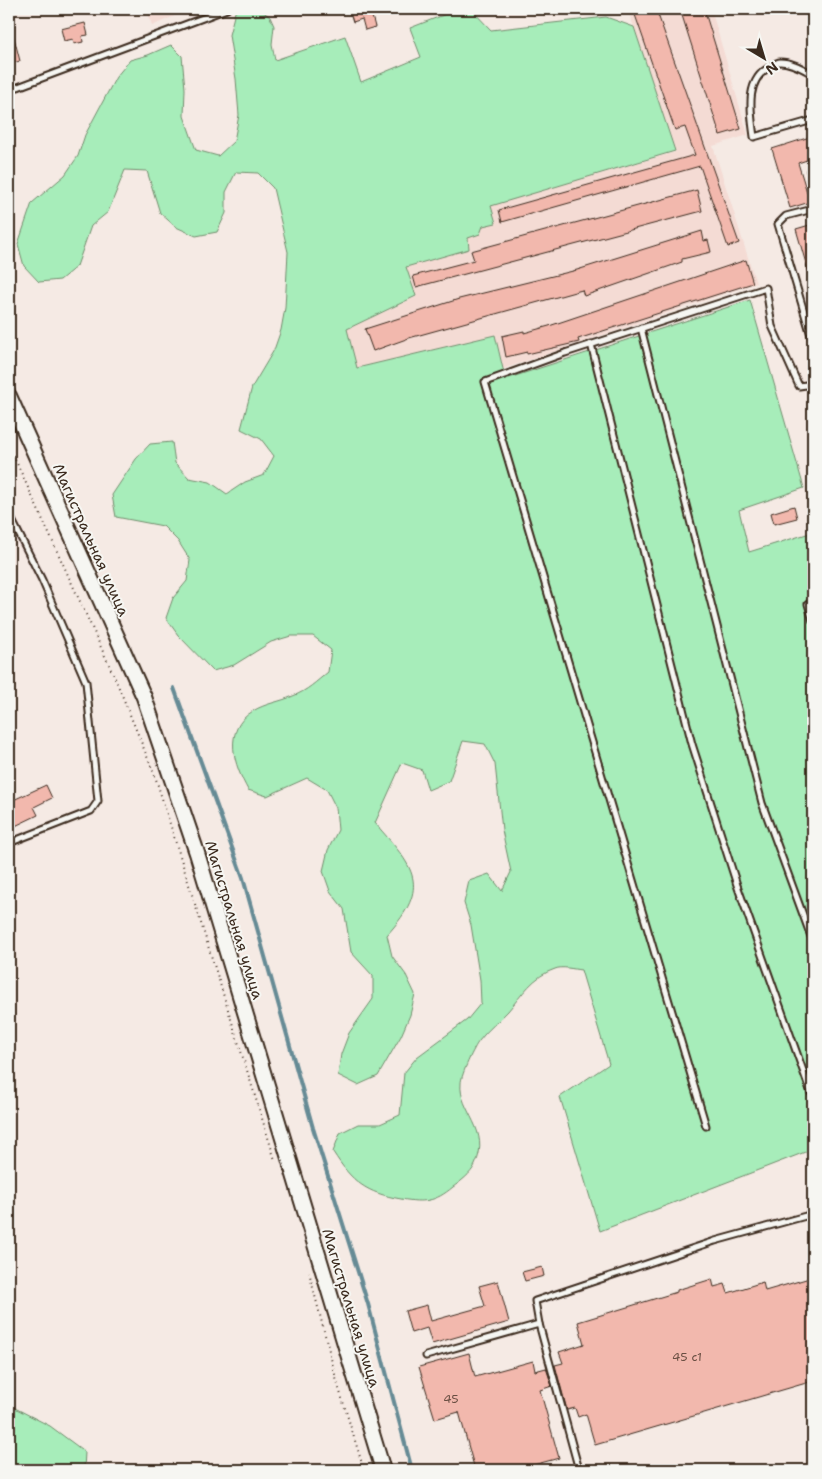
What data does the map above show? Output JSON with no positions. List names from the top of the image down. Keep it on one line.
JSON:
{"streets":{"main road":["Магистральная улица"]},"house_numbers":["45 с1","45"],"north":"bottom right"}
